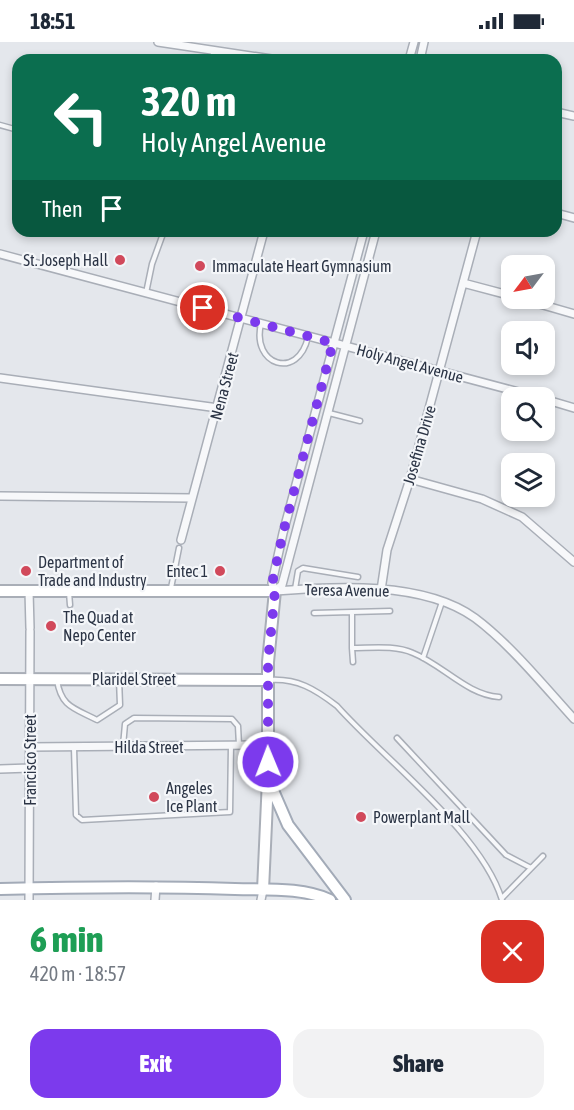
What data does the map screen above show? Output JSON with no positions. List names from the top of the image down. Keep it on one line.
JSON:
{"streets":{"street":["Holy Angel Avenue","Nena Street","Josefina Drive","Teresa Avenue","Plaridel Street","Hilda Street","Francisco Street"]},"crossings":[["Holy Angel Avenue","Nena Street"],["Holy Angel Avenue","Josefina Drive"],["Josefina Drive","Teresa Avenue"],["Teresa Avenue","Francisco Street"],["Plaridel Street","Francisco Street"],["Hilda Street","Francisco Street"]],"places":["St. Joseph Hall","Immaculate Heart Gymnasium","Department of Trade and Industry","Entec 1","The Quad at Nepo Center","Angeles Ice Plant","Powerplant Mall"],"north":"bottom left","page":{"status":"18:51","turn":["320 m","Holy Angel Avenue"],"then":"Then","heading":["6 min","420 m · 18:57"],"buttons":["Exit","Share"]}}
